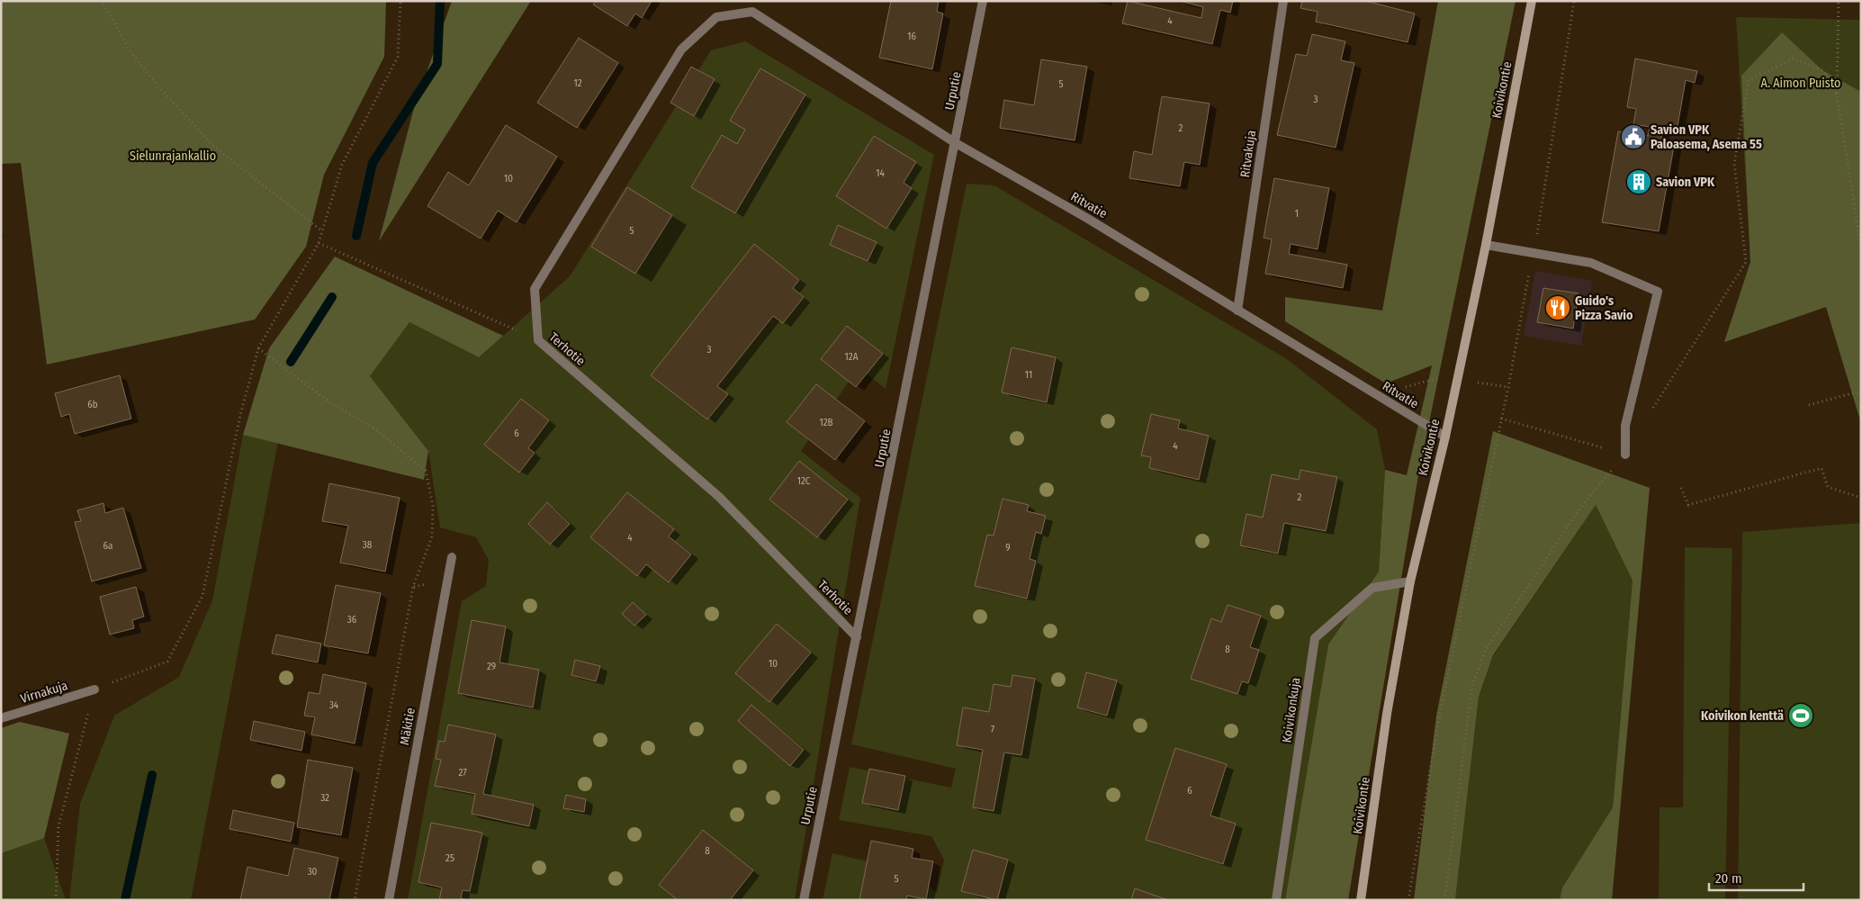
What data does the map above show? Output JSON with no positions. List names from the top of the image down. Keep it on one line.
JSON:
{"streets":{"main road":["Koivikontie"],"street":["Urputie","Ritvakuja","Ritvatie","Terhotie","Virnakuja","Koivikonkuja","Mäkitie"]},"crossings":[["Koivikontie","Ritvatie"],["Koivikontie","Koivikonkuja"],["Urputie","Ritvatie"],["Urputie","Terhotie"],["Ritvakuja","Ritvatie"],["Ritvatie","Terhotie"]],"parks":["A. Aimon Puisto","Sielunrajankallio"],"places":{"public building":["Savion VPK Paloasema, Asema 55"],"building":["Savion VPK"],"restaurant":["Guido's Pizza Savio"],"sports":["Koivikon kenttä"]},"house_numbers":["4","16","12","5","3","2","14","10","1","5","3","12A","11","6b","12B","6","4","12C","2","4","38","6a","9","36","8","10","29","34","7","27","6","32","8","25","30","5"],"scale_bar":"20 m"}
